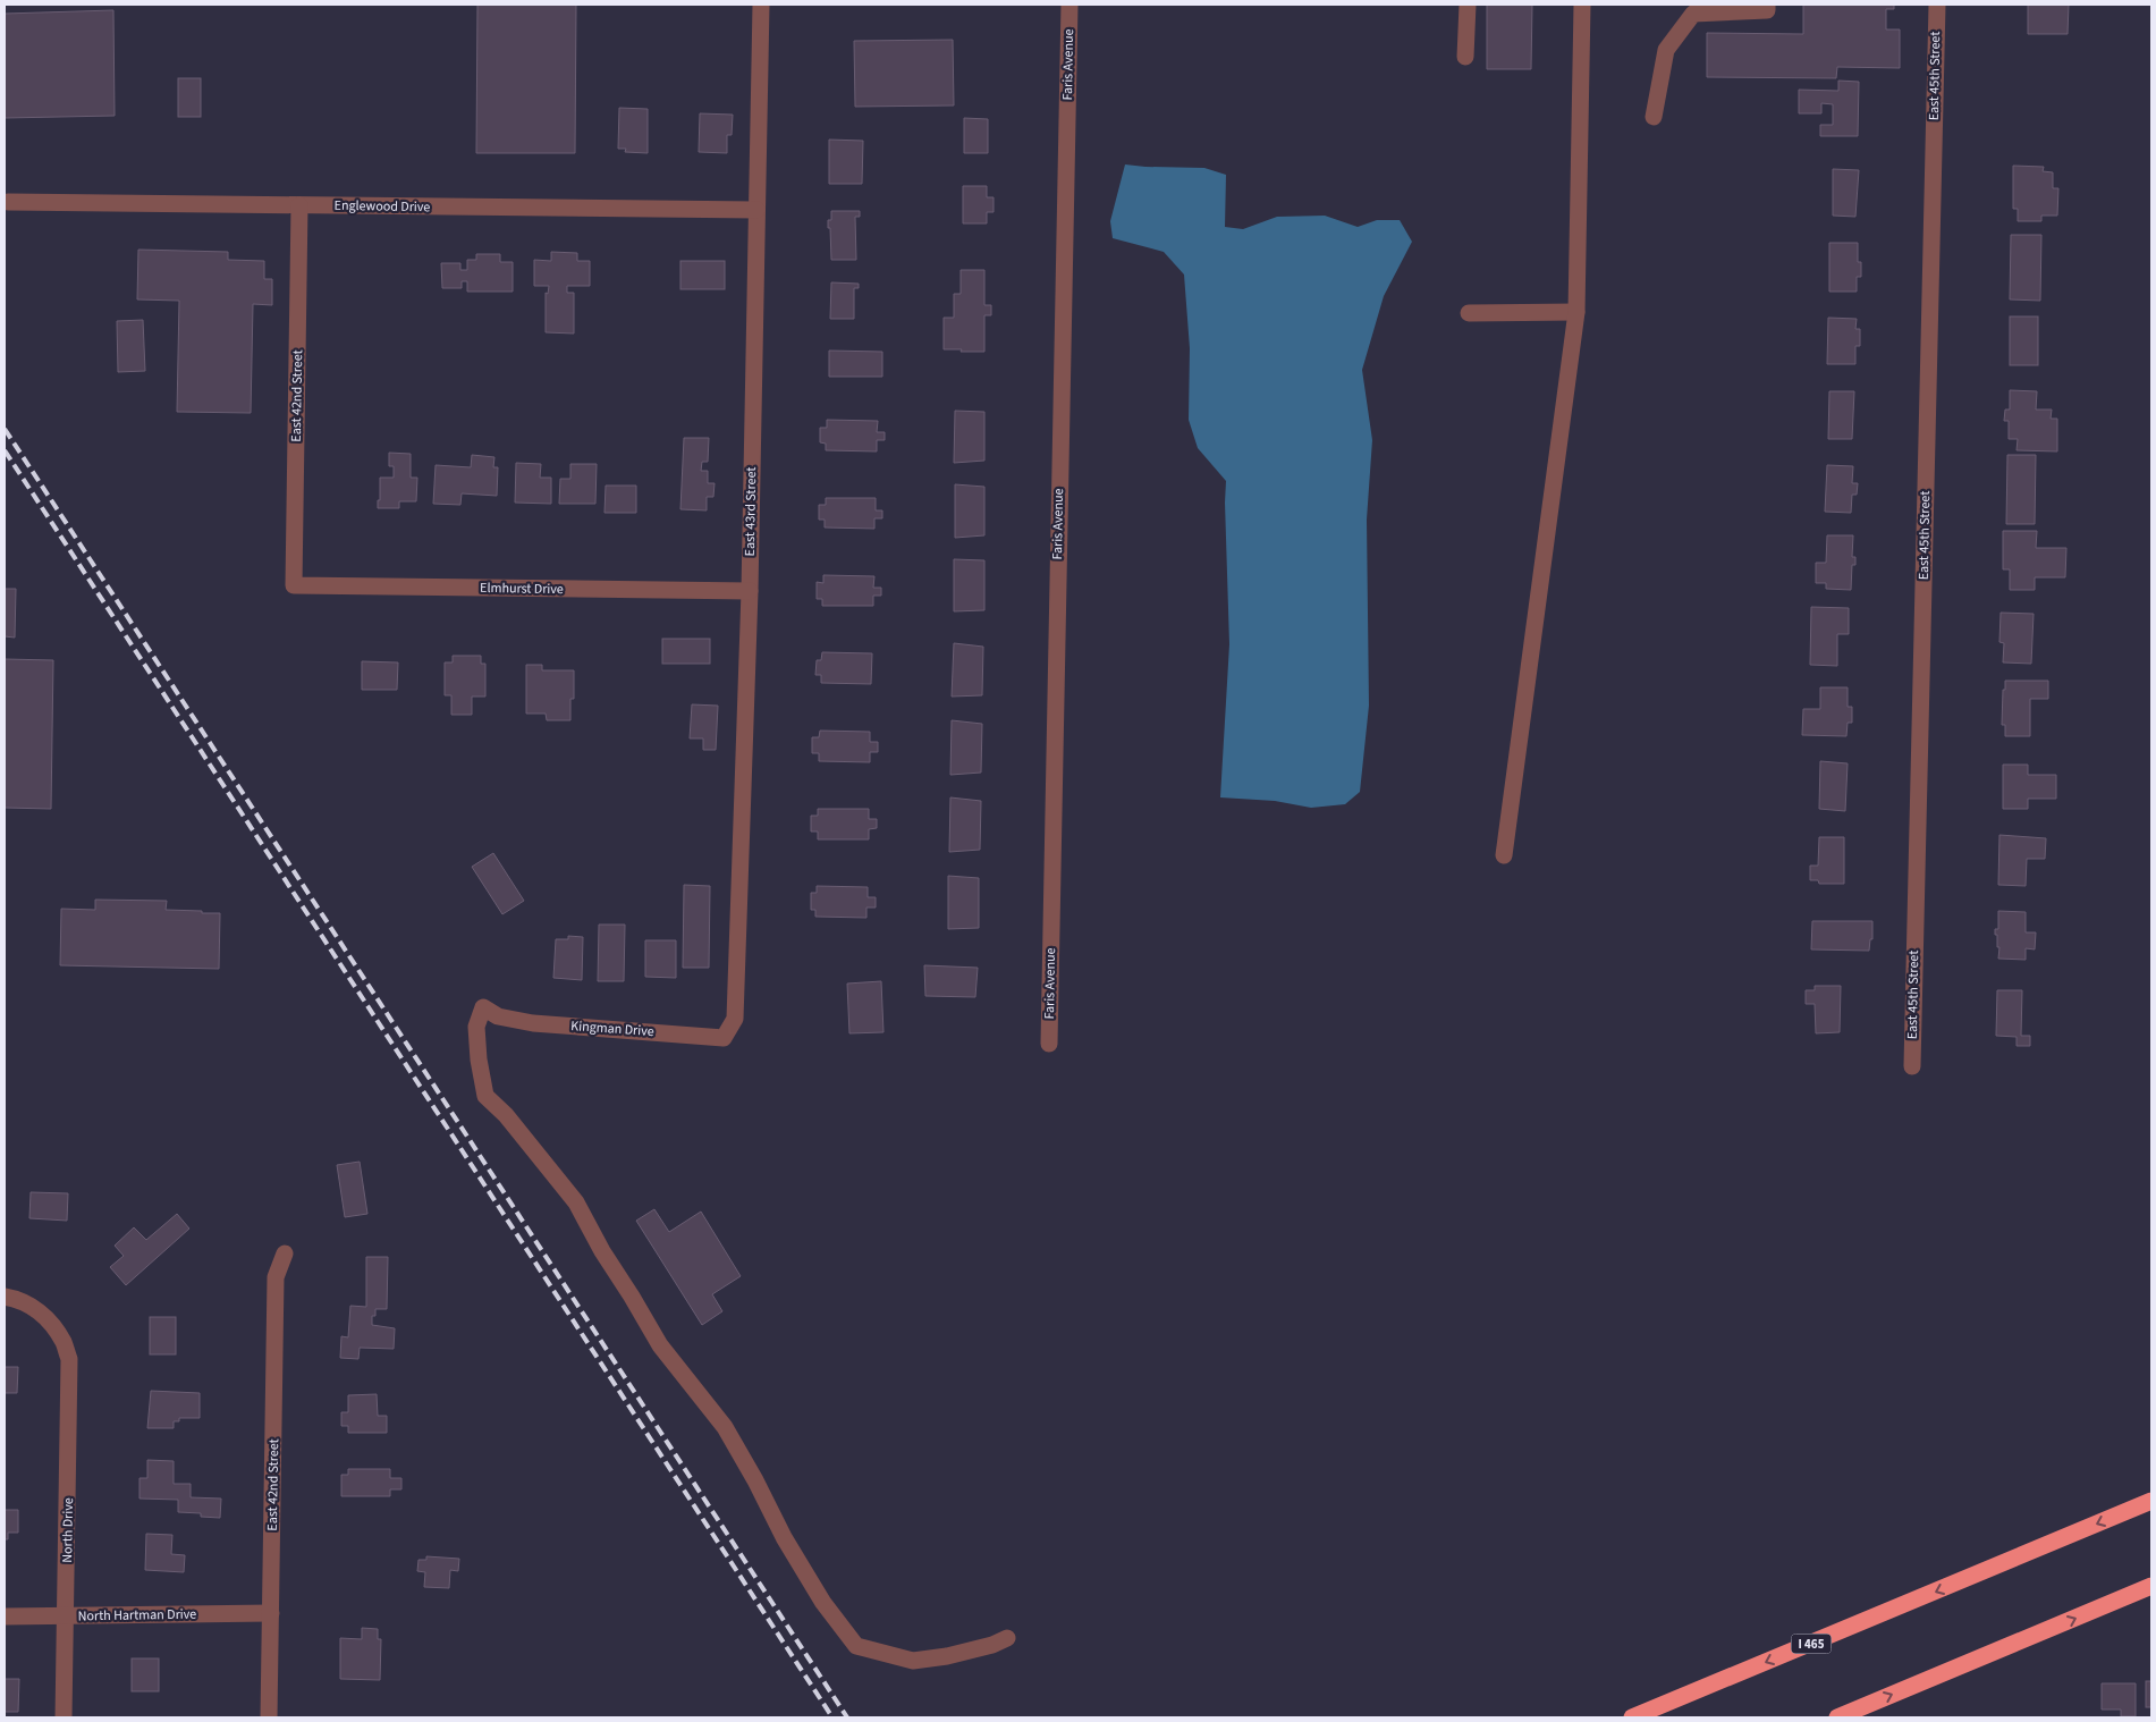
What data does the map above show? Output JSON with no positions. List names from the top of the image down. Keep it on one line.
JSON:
{"streets":{"highway":["I 465"],"street":["Faris Avenue","East 45th Street","Englewood Drive","East 42nd Street","East 43rd Street","Elmhurst Drive","Kingman Drive","North Drive","North Hartman Drive"]},"crossings":[["Englewood Drive","East 42nd Street"],["Englewood Drive","East 43rd Street"],["East 42nd Street","Elmhurst Drive"],["East 42nd Street","North Hartman Drive"],["East 43rd Street","Elmhurst Drive"],["East 43rd Street","Kingman Drive"],["North Drive","North Hartman Drive"]]}
